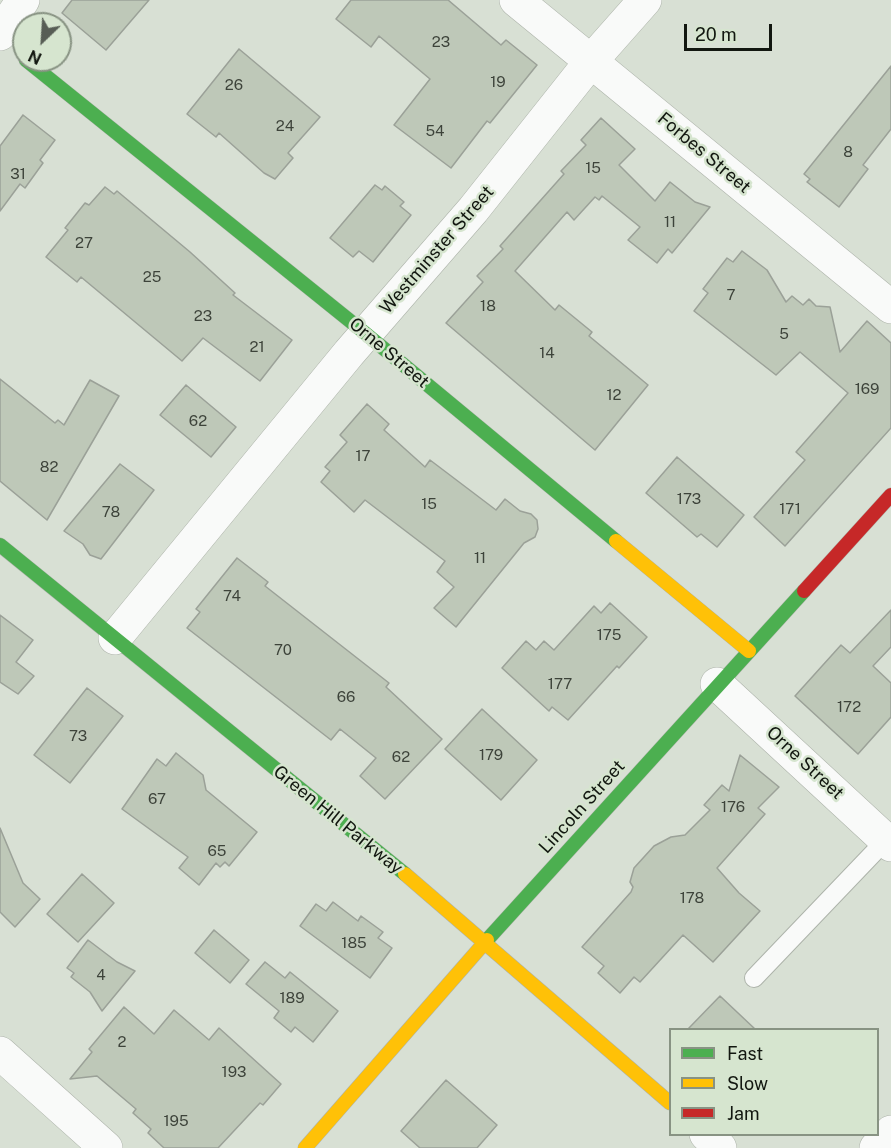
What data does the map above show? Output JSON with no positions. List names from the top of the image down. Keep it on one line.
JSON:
{"streets":{"street":["Forbes Street","Westminster Street","Orne Street","Lincoln Street","Green Hill Parkway"]},"crossings":[["Forbes Street","Westminster Street"],["Westminster Street","Orne Street"],["Westminster Street","Green Hill Parkway"],["Orne Street","Lincoln Street"],["Lincoln Street","Green Hill Parkway"]],"house_numbers":["23","19","26","24","54","8","15","31","11","27","25","7","18","23","5","21","14","169","12","62","17","82","173","15","171","78","11","74","175","70","177","66","172","73","179","62","67","176","65","178","185","4","189","2","193","195"],"legend":["Fast","Slow","Jam"],"scale_bar":"20 m","north":"bottom left"}
